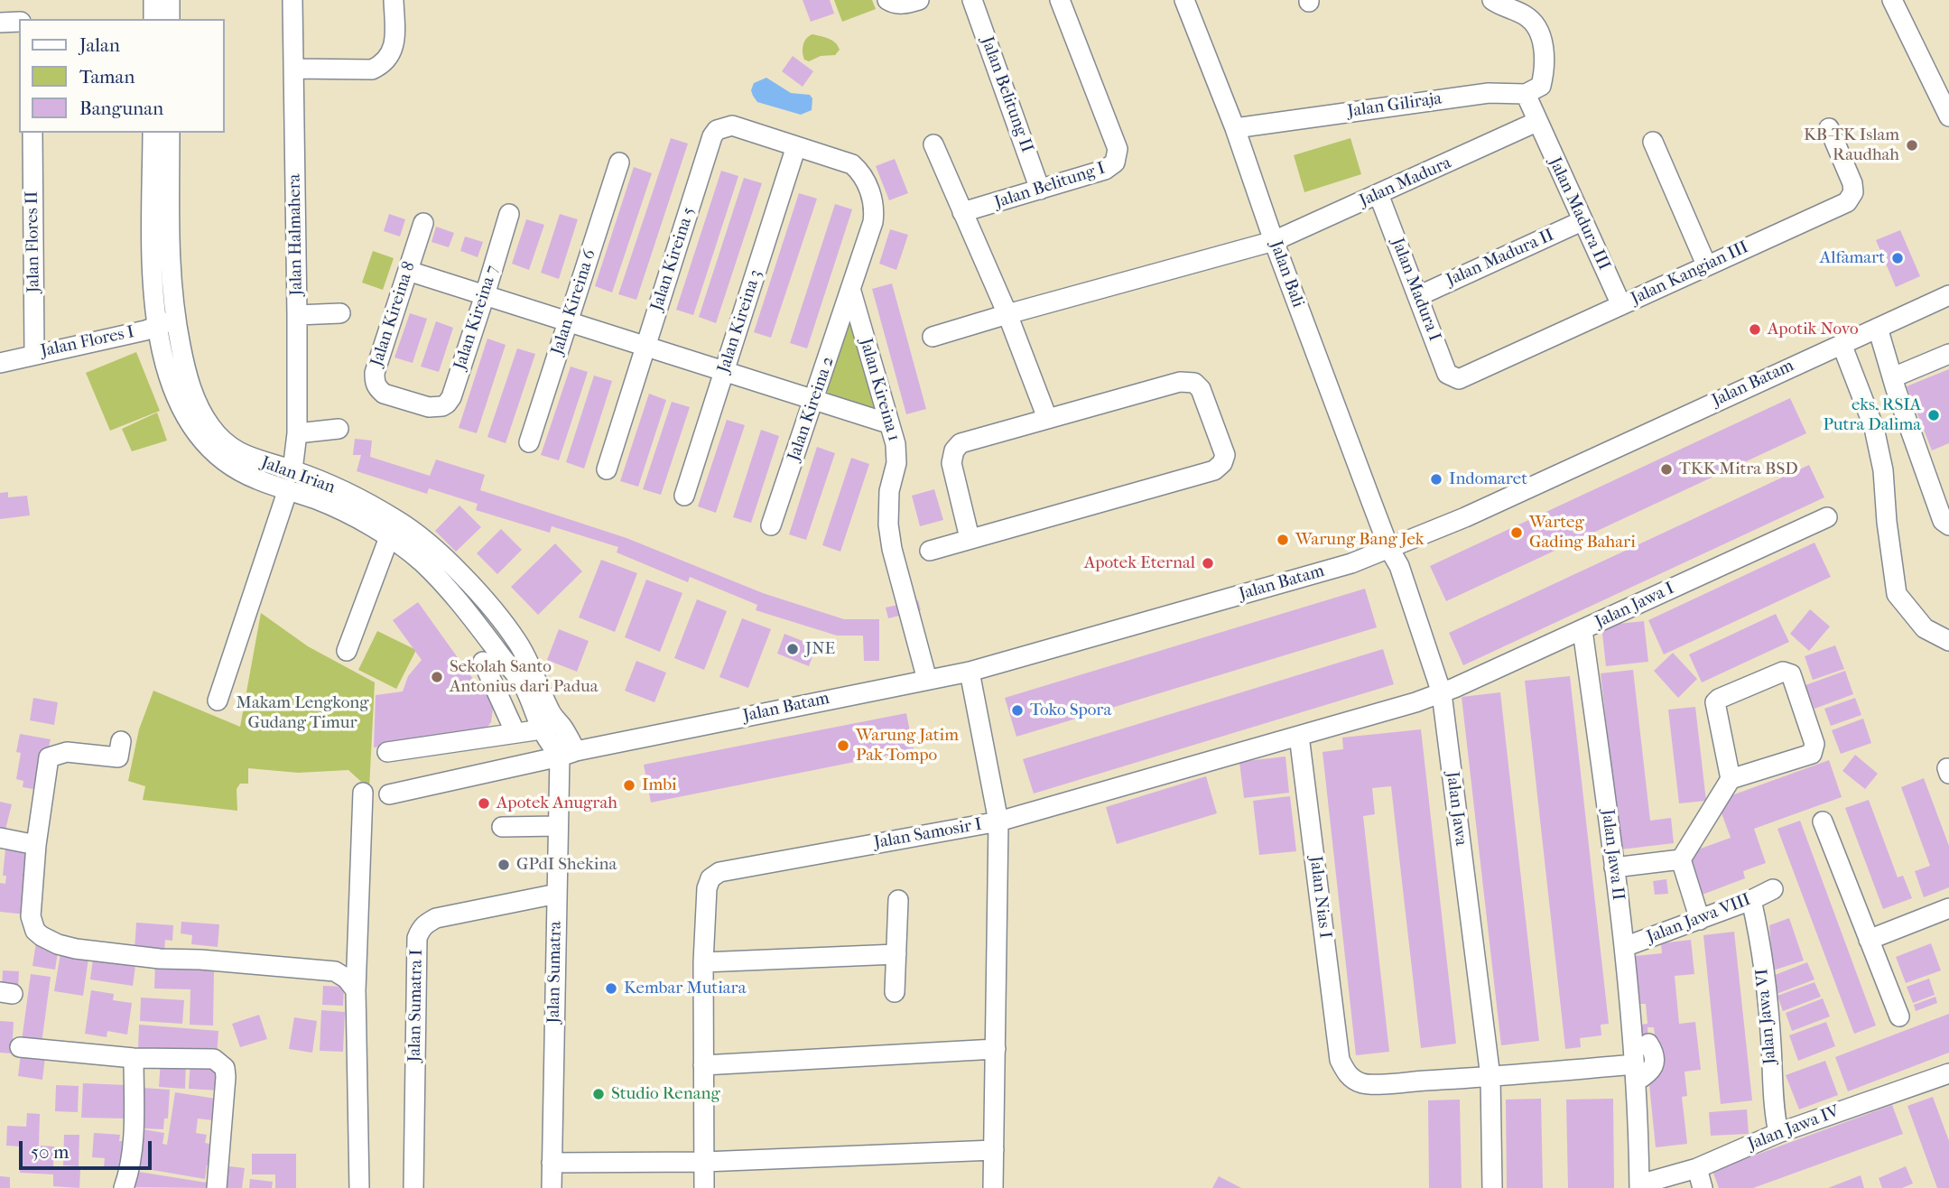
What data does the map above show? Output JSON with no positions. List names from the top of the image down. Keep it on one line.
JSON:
{"streets":{"street":["Jalan Belitung II","Jalan Giliraja","Jalan Madura","Jalan Belitung I","Jalan Madura III","Jalan Halmahera","Jalan Flores II","Jalan Madura II","Jalan Kireina 5","Jalan Kangian III","Jalan Bali","Jalan Madura I","Jalan Kireina 6","Jalan Kireina 8","Jalan Kireina 7","Jalan Kireina 3","Jalan Flores I","Jalan Batam","Jalan Kireina 1","Jalan Kireina 2","Jalan Irian","Jalan Jawa I","Jalan Jawa","Jalan Samosir I","Jalan Jawa II","Jalan Nias I","Jalan Jawa VIII","Jalan Sumatra","Jalan Sumatra I","Jalan Jawa VI","Jalan Jawa IV"]},"crossings":[["Jalan Belitung II","Jalan Belitung I"],["Jalan Giliraja","Jalan Bali"],["Jalan Madura","Jalan Madura III"],["Jalan Madura","Jalan Bali"],["Jalan Madura","Jalan Madura I"],["Jalan Madura III","Jalan Madura II"],["Jalan Madura III","Jalan Kangian III"],["Jalan Halmahera","Jalan Irian"],["Jalan Flores II","Jalan Flores I"],["Jalan Madura II","Jalan Madura I"],["Jalan Kireina 5","Jalan Kireina 3"],["Jalan Kangian III","Jalan Madura I"],["Jalan Bali","Jalan Batam"],["Jalan Bali","Jalan Jawa"],["Jalan Kireina 8","Jalan Kireina 7"],["Jalan Flores I","Jalan Irian"],["Jalan Batam","Jalan Kireina 1"],["Jalan Batam","Jalan Irian"],["Jalan Batam","Jalan Jawa"],["Jalan Batam","Jalan Sumatra"],["Jalan Kireina 1","Jalan Kireina 2"],["Jalan Irian","Jalan Sumatra"],["Jalan Jawa I","Jalan Jawa"],["Jalan Jawa I","Jalan Samosir I"],["Jalan Jawa I","Jalan Jawa II"],["Jalan Jawa","Jalan Samosir I"],["Jalan Jawa","Jalan Nias I"],["Jalan Samosir I","Jalan Nias I"],["Jalan Jawa II","Jalan Jawa VIII"],["Jalan Jawa II","Jalan Jawa IV"],["Jalan Jawa VIII","Jalan Jawa VI"],["Jalan Sumatra","Jalan Sumatra I"],["Jalan Jawa VI","Jalan Jawa IV"]],"parks":["Makam Lengkong Gudang Timur"],"places":["KB-TK Islam Raudhah","Alfamart","Apotik Novo","eks. RSIA Putra Dalima","TKK Mitra BSD","Indomaret","Warteg Gading Bahari","Warung Bang Jek","Apotek Eternal","JNE","Sekolah Santo Antonius dari Padua","Toko Spora","Warung Jatim Pak Tompo","Imbi","Apotek Anugrah","GPdI Shekina","Kembar Mutiara","Studio Renang"],"legend":["Jalan","Taman","Bangunan"],"scale_bar":"50 m"}
